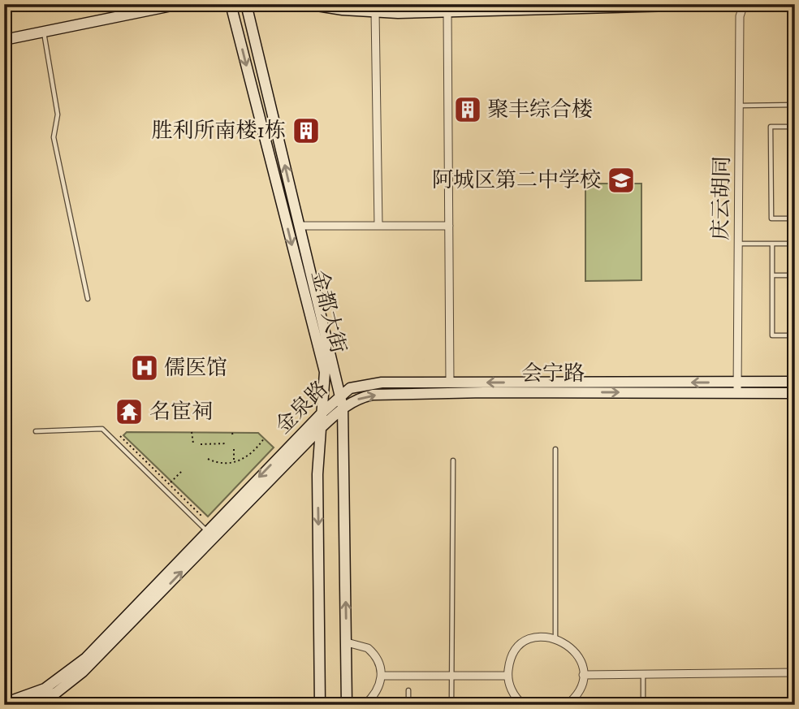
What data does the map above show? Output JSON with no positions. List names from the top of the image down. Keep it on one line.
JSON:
{"streets":{"main road":["金都大街","会宁路","金泉路"],"street":["庆云胡同"]},"crossings":[["庆云胡同","会宁路"],["庆云胡同","金泉路"],["金都大街","会宁路"],["金都大街","金泉路"],["会宁路","金泉路"]],"one_way":["会宁路"],"places":{"building":["聚丰综合楼","胜利所南楼1栋"],"school or university":["阿城区第二中学校"],"hospital":["儒医馆"],"temple":["名宦祠"]}}
